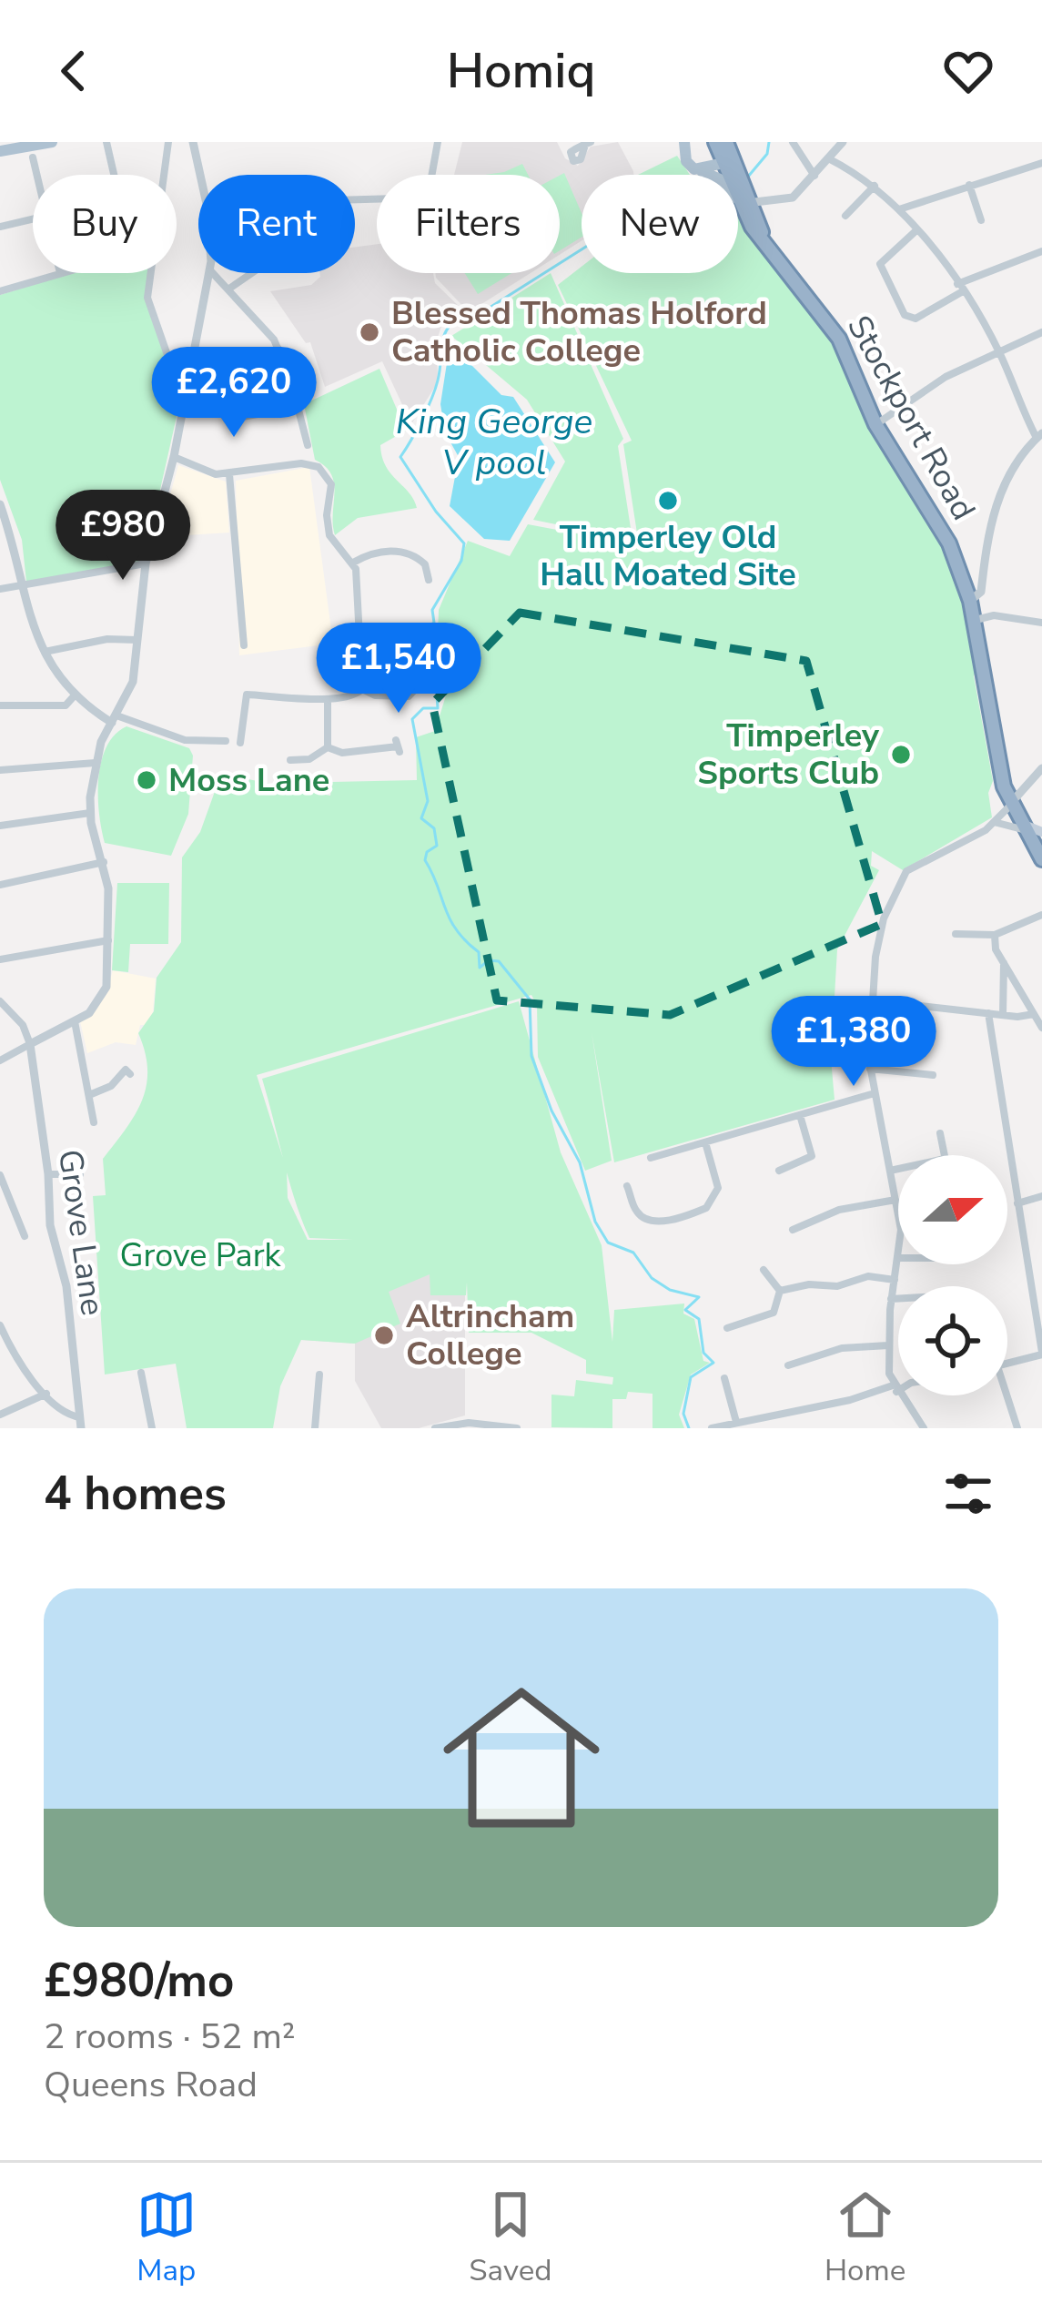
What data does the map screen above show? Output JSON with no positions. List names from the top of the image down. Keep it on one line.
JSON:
{"streets":{"highway":["Stockport Road"],"street":["Grove Lane"]},"water":["King George V pool"],"parks":["Grove Park"],"places":["Blessed Thomas Holford Catholic College","Timperley Old Hall Moated Site","Timperley Sports Club","Moss Lane","Altrincham College"],"north":"right","page":{"header":"Homiq","chip":["Buy","Rent","Filters","New"],"price":["£2,620","£980","£1,540","£1,380"],"heading":"4 homes","list":[{"name":"£980/mo","note":"2 rooms · 52 m² · Queens Road"}],"tabs":["Map","Saved","Home"]}}
